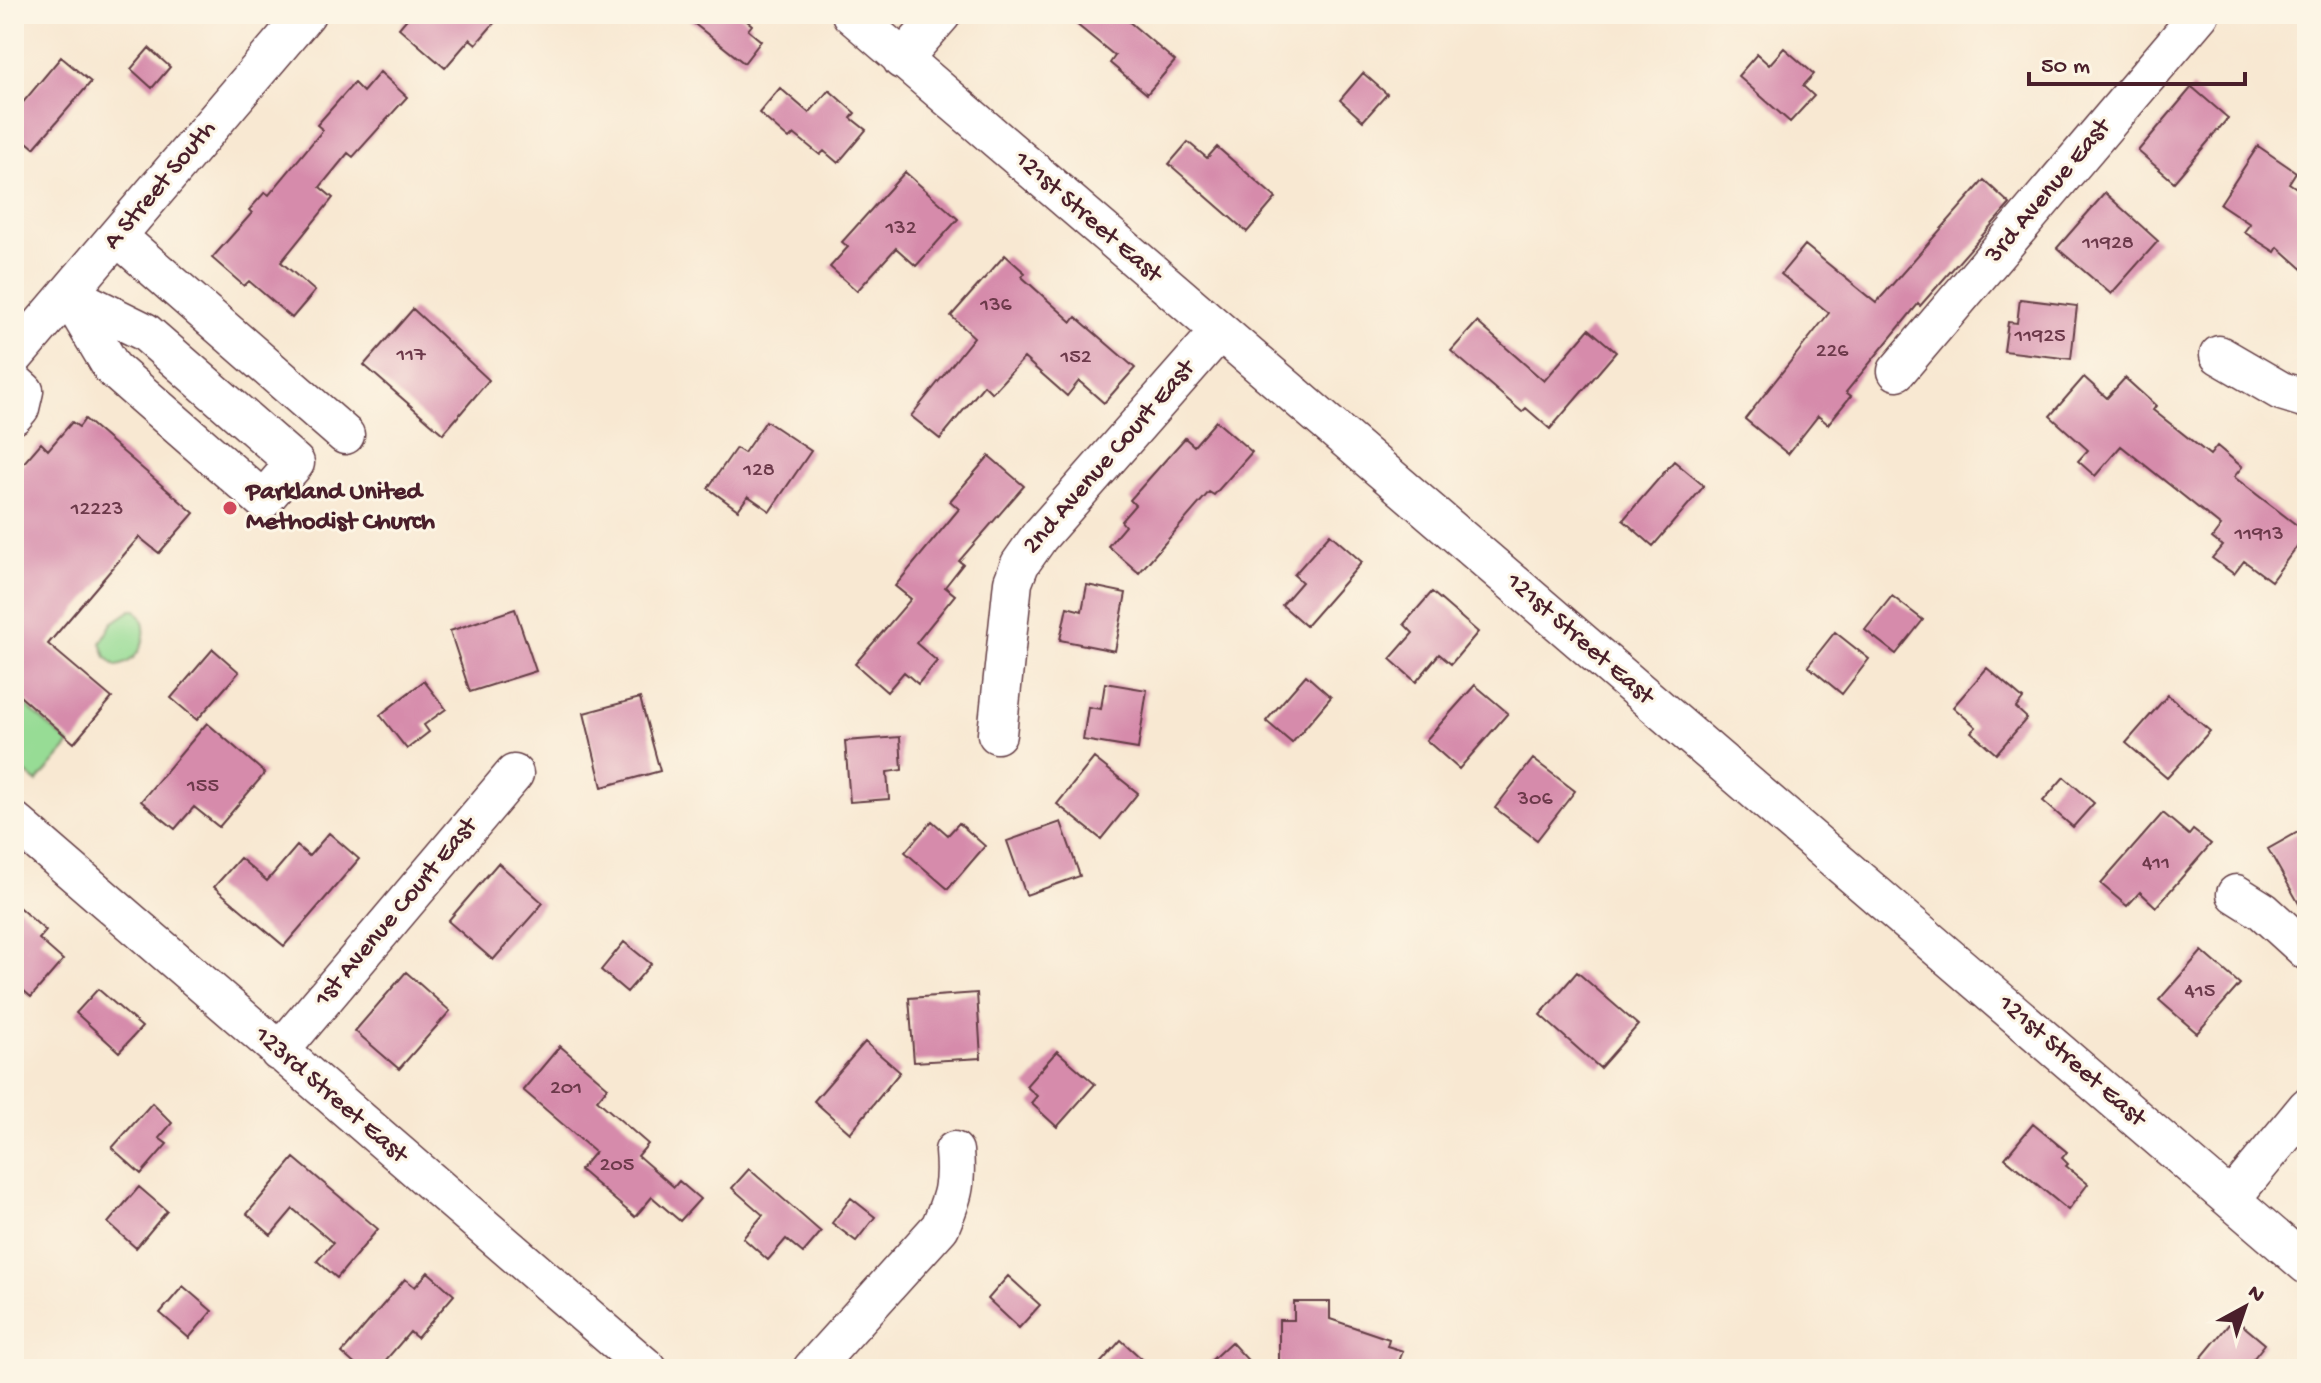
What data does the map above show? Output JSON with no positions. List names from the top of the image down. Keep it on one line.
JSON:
{"streets":{"street":["A Street South","3rd Avenue East","121st Street East","2nd Avenue Court East","1st Avenue Court East","123rd Street East"]},"crossings":[["121st Street East","2nd Avenue Court East"],["1st Avenue Court East","123rd Street East"]],"places":["Parkland United Methodist Church"],"house_numbers":["132","11928","136","11925","226","117","152","128","12223","11913","155","306","411","415","201","205"],"scale_bar":"50 m","north":"top right"}
